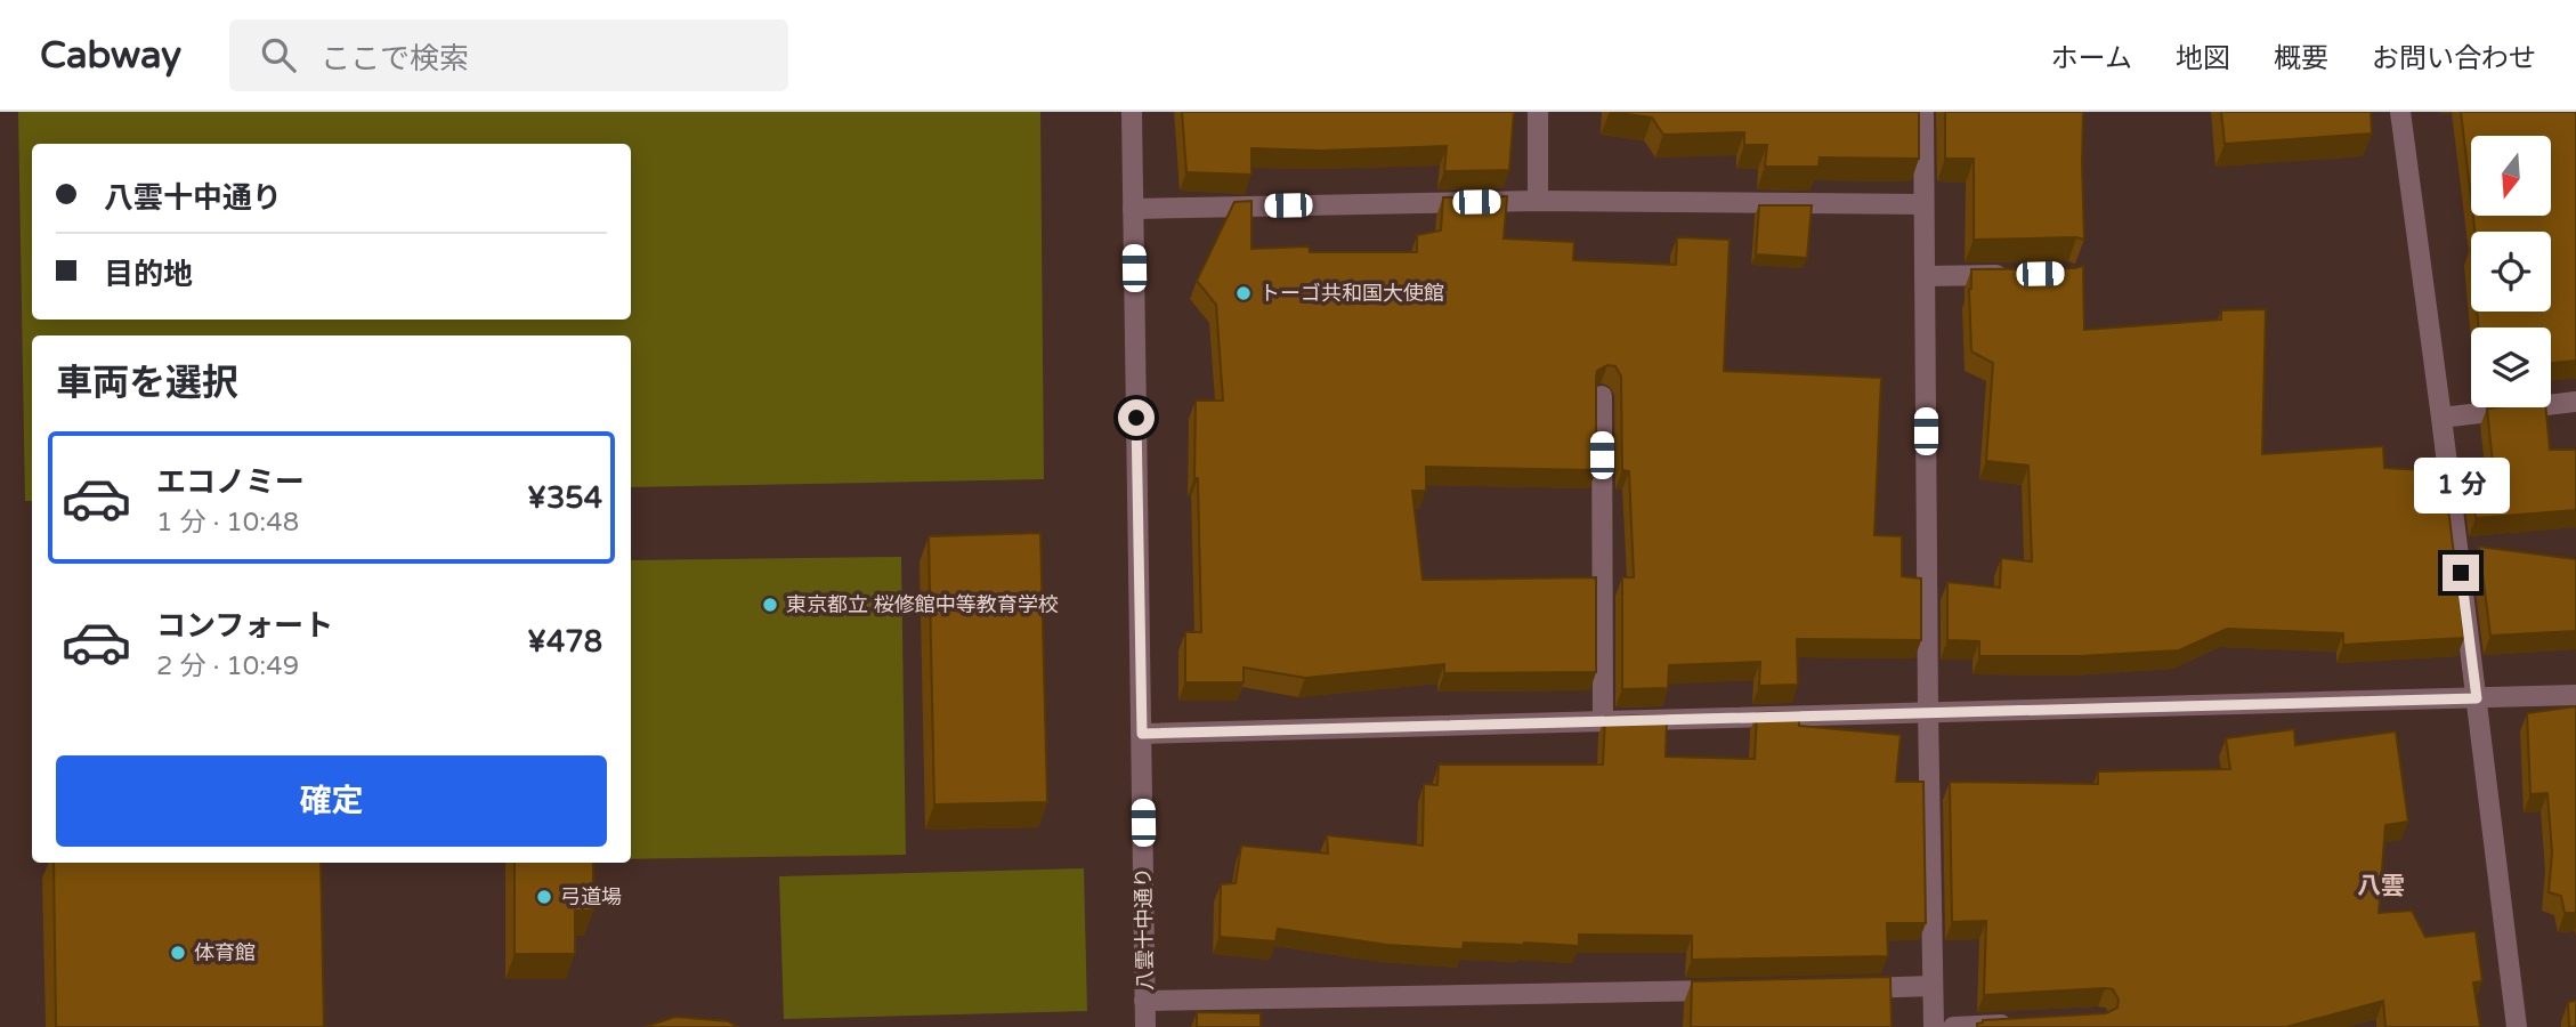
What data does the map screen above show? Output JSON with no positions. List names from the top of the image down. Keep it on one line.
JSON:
{"streets":{"street":["八雲十中通り"]},"districts":["八雲"],"places":["トーゴ共和国大使館","東京都立 桜修館中等教育学校","弓道場","体育館"],"north":"bottom","page":{"header":"Cabway","search":"ここで検索","nav":["ホーム","地図","概要","お問い合わせ"],"banner":["八雲十中通り","目的地"],"heading":"車両を選択","list":[{"name":"エコノミー","note":"1 分 · 10:48","value":"¥354"},{"name":"コンフォート","note":"2 分 · 10:49","value":"¥478"}],"bubble":"1 分","buttons":"確定"}}
